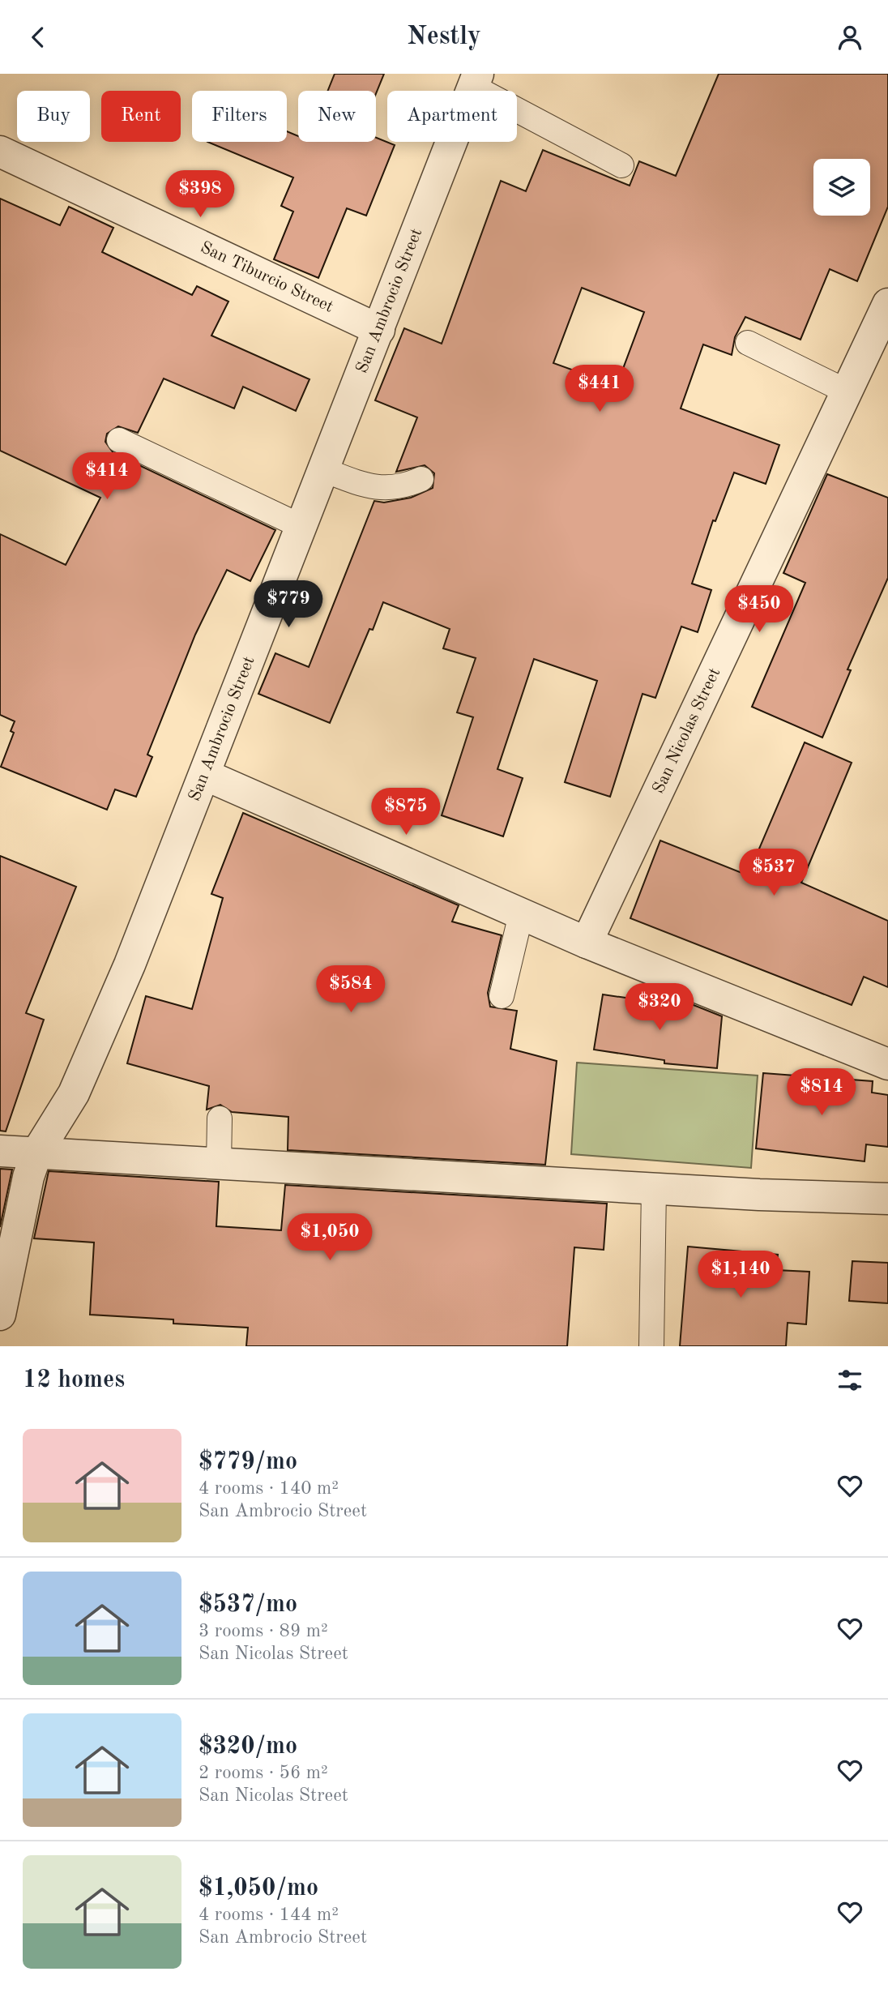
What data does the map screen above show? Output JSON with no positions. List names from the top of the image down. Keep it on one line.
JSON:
{"streets":{"street":["San Tiburcio Street","San Ambrocio Street","San Nicolas Street"]},"crossings":[["San Tiburcio Street","San Ambrocio Street"]],"page":{"header":"Nestly","chip":["Buy","Rent","Filters","New","Apartment"],"price":["$398","$441","$414","$779","$450","$875","$537","$584","$320","$814","$1,050","$1,140"],"heading":"12 homes","list":[{"name":"$779/mo","note":"4 rooms · 140 m² · San Ambrocio Street"},{"name":"$537/mo","note":"3 rooms · 89 m² · San Nicolas Street"},{"name":"$320/mo","note":"2 rooms · 56 m² · San Nicolas Street"},{"name":"$1,050/mo","note":"4 rooms · 144 m² · San Ambrocio Street"}]}}
